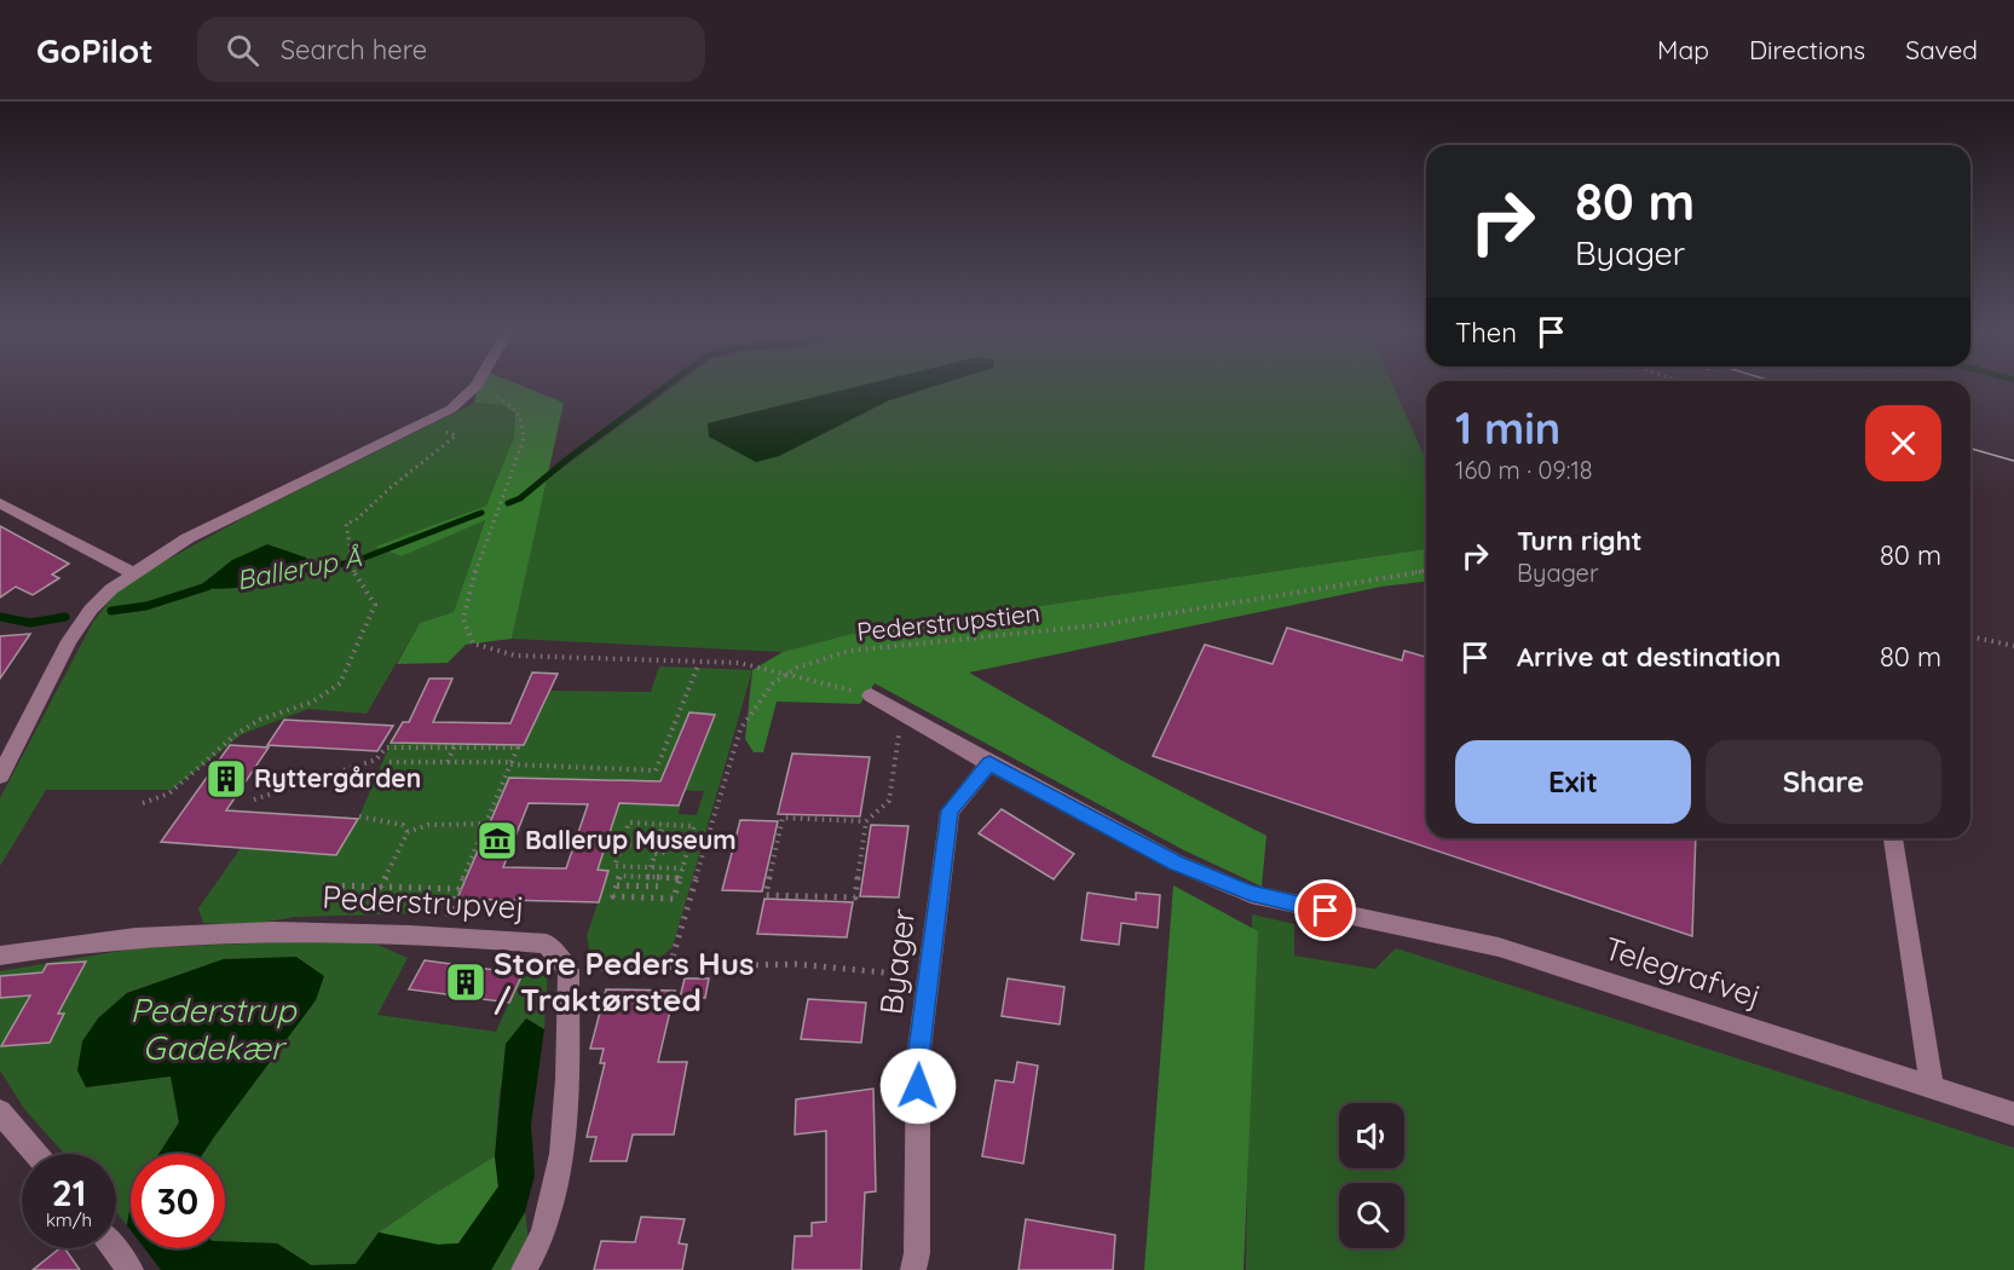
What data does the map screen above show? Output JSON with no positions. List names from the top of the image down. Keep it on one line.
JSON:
{"streets":{"street":["Pederstrupvej","Byager","Telegrafvej"],"path":["Pederstrupstien"]},"crossings":[["Byager","Telegrafvej"]],"water":["Ballerup Å","Pederstrup Gadekær"],"places":{"building":["Ryttergården","Store Peders Hus / Traktørsted"],"museum":["Ballerup Museum"]},"page":{"header":"GoPilot","search":"Search here","nav":["Map","Directions","Saved"],"turn":["80 m","Byager"],"then":"Then","heading":["1 min","160 m · 09:18"],"list":[{"name":"Turn right","note":"Byager","value":"80 m"},{"name":"Arrive at destination","value":"80 m"}],"buttons":["Exit","Share"],"speed":"21 km/h","limit":"30"}}
